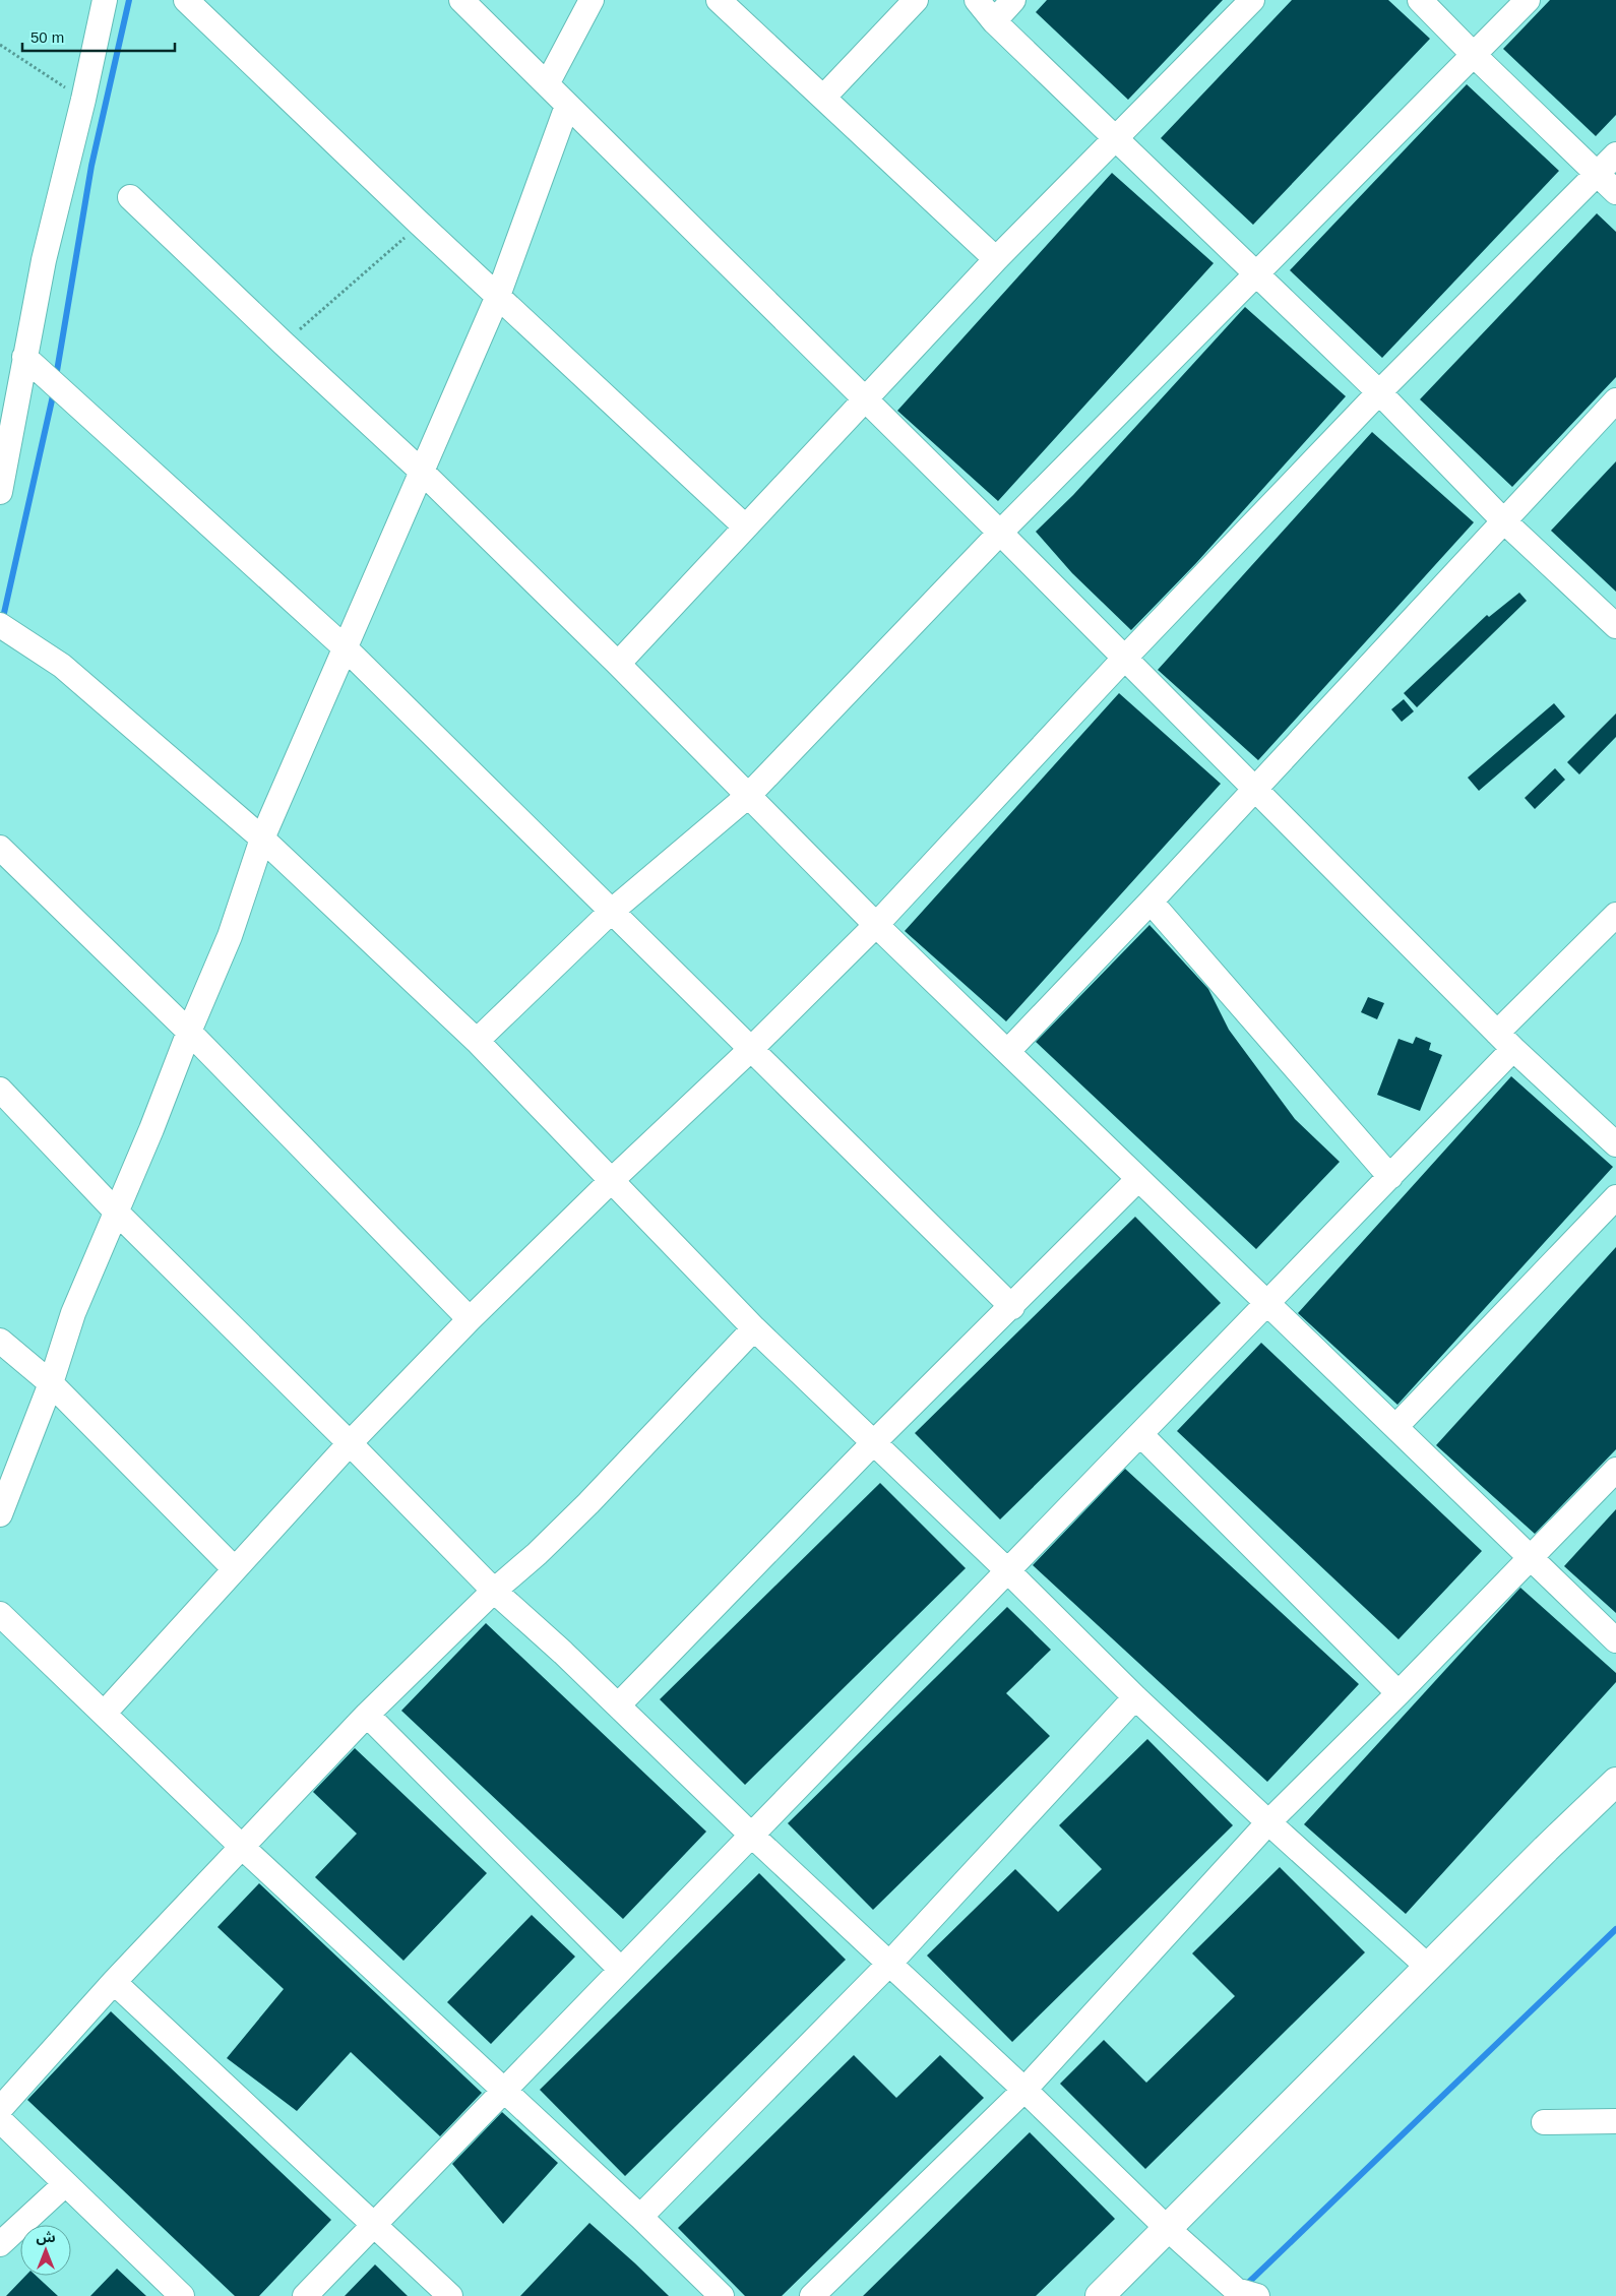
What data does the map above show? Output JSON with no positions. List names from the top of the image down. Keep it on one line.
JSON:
{"scale_bar":"50 m","north":"top"}
